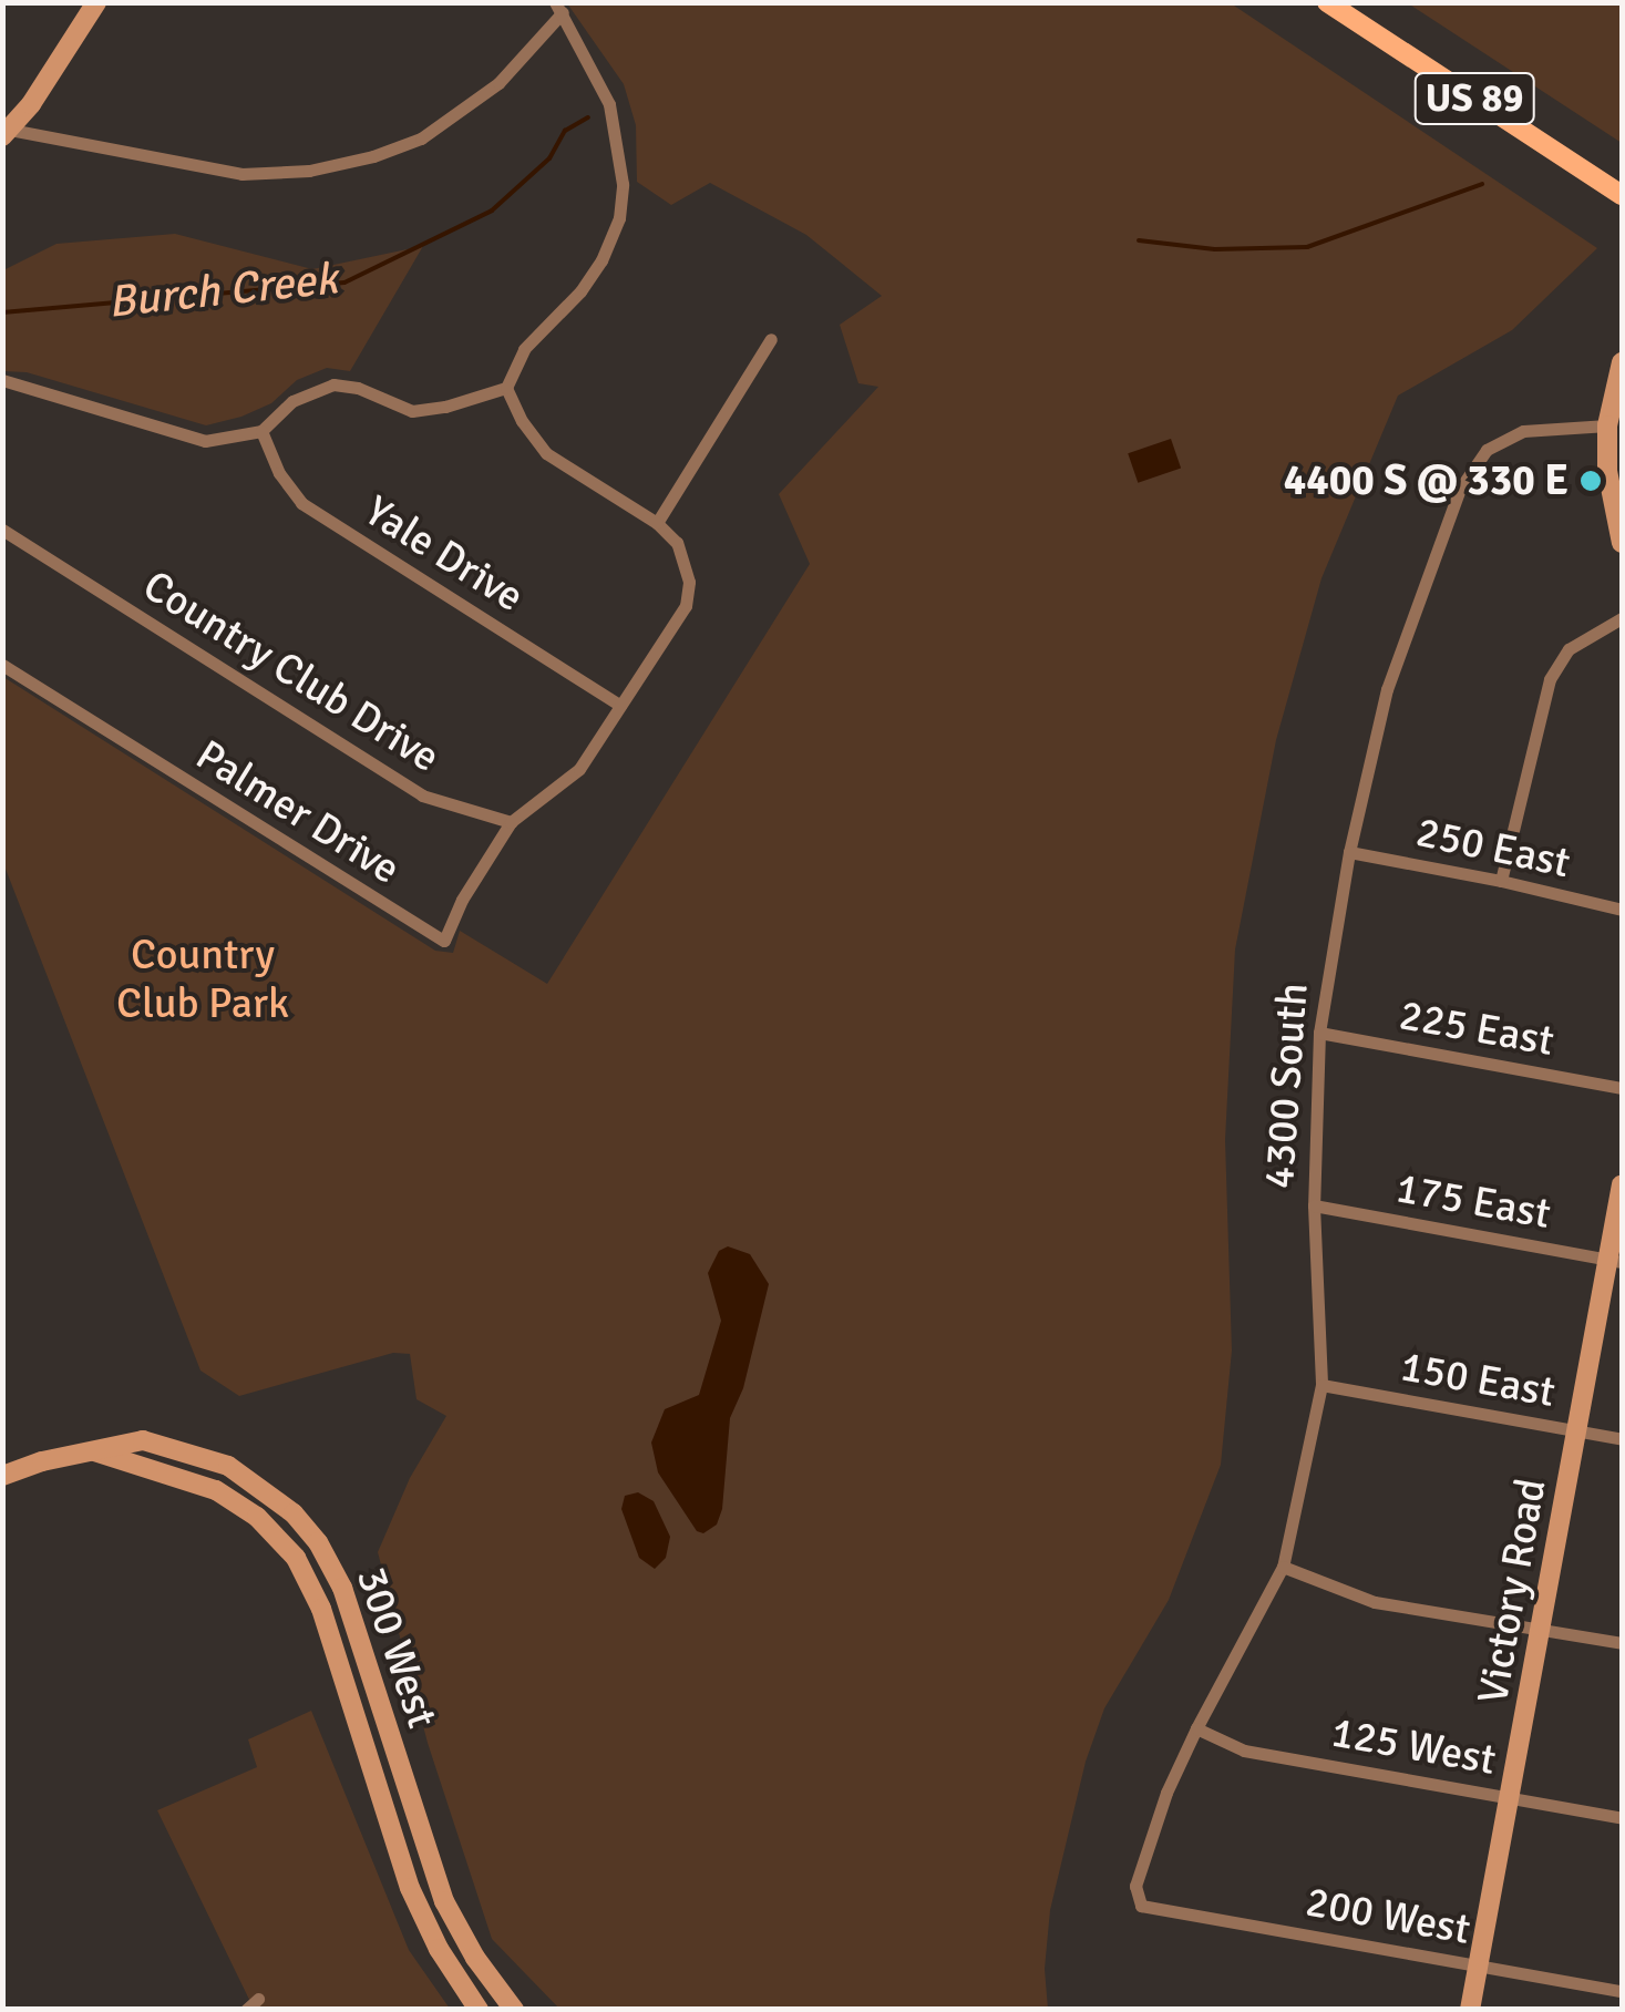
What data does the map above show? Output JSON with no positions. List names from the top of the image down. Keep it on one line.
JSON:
{"streets":{"main road":["US 89","Victory Road","300 West"],"street":["Yale Drive","Country Club Drive","Palmer Drive","250 East","225 East","4300 South","175 East","150 East","125 West","200 West"]},"crossings":[["Country Club Drive","Palmer Drive"],["250 East","4300 South"],["225 East","4300 South"],["4300 South","175 East"],["4300 South","150 East"],["4300 South","125 West"],["4300 South","200 West"],["175 East","Victory Road"],["150 East","Victory Road"],["Victory Road","125 West"],["Victory Road","200 West"]],"water":["Burch Creek"],"parks":["Country Club Park"],"places":["4400 S @ 330 E"]}
